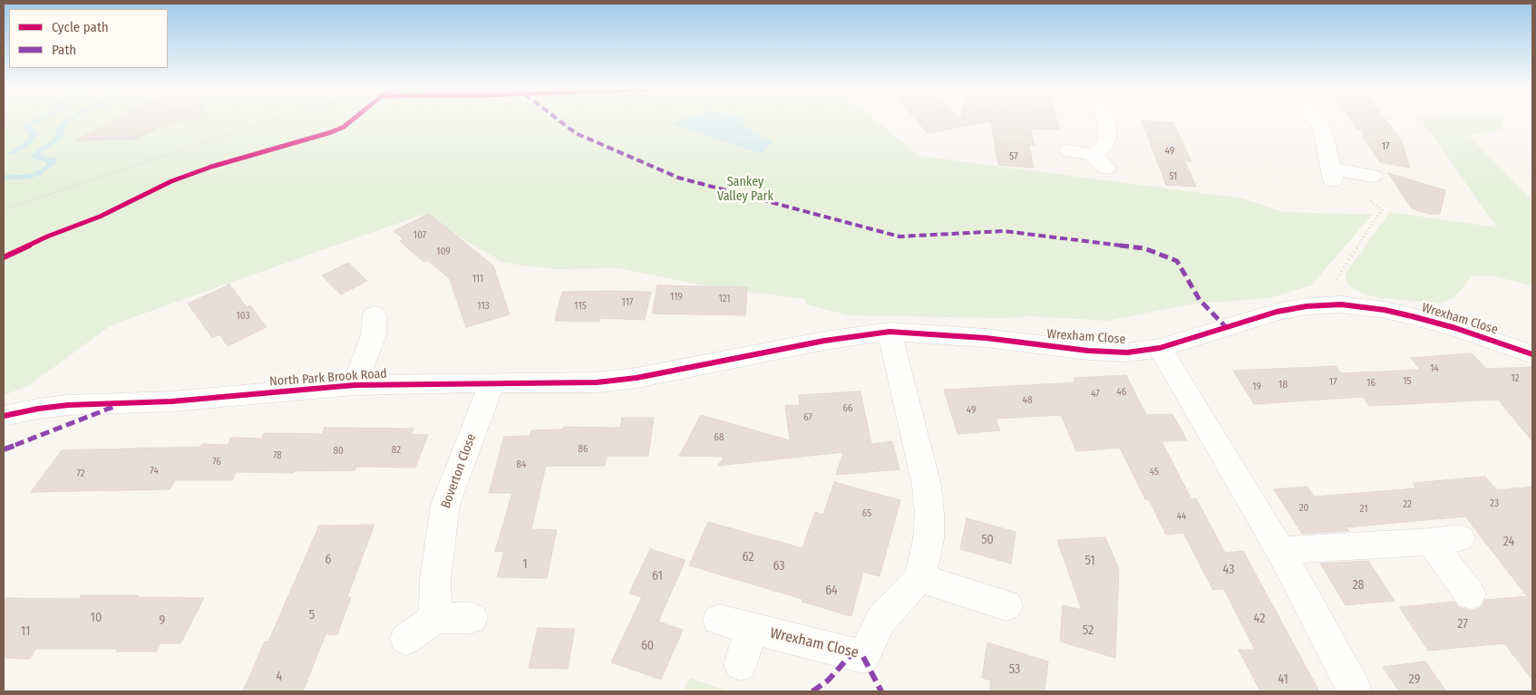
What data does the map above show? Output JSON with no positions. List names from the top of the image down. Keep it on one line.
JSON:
{"streets":{"street":["Wrexham Close","North Park Brook Road","Boverton Close"]},"crossings":[["Wrexham Close","North Park Brook Road"],["North Park Brook Road","Boverton Close"]],"parks":["Sankey Valley Park"],"house_numbers":["17","49","57","51","107","109","111","119","121","117","113","115","103","14","12","15","17","16","18","19","46","47","48","66","49","67","68","86","82","80","78","76","84","74","45","72","23","22","20","21","65","44","50","24","62","6","51","1","63","43","61","28","64","5","10","42","9","27","52","11","60","53","4","41","29"],"legend":["Cycle path","Path"]}
